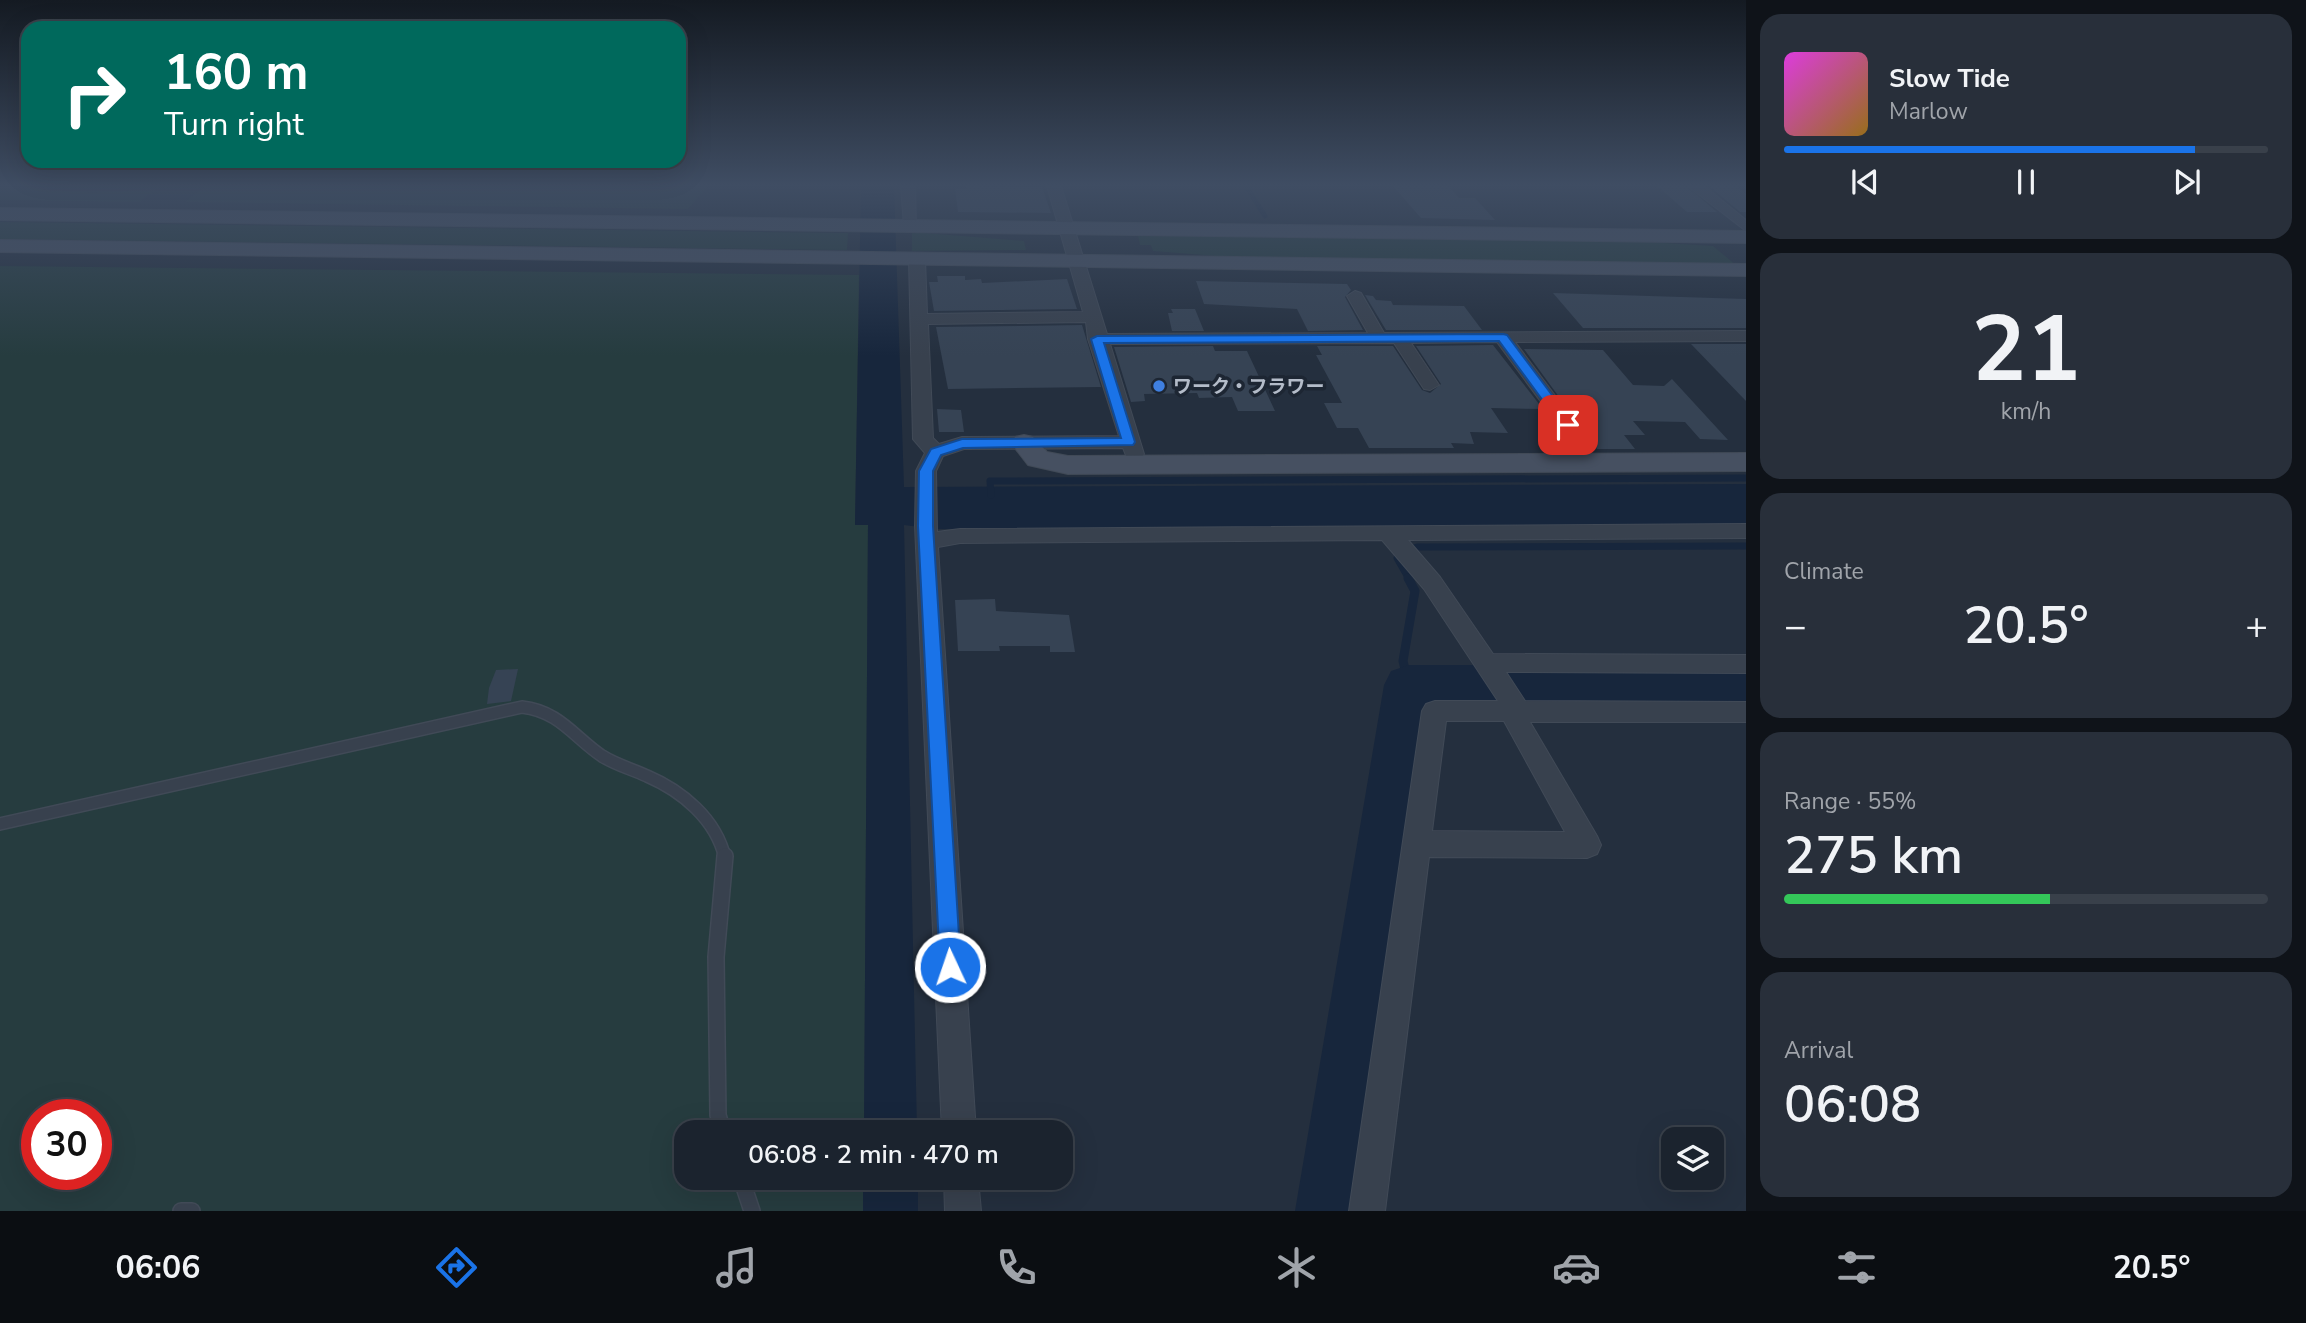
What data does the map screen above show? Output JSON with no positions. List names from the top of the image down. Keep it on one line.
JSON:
{"places":["ワーク・フラワー"],"page":{"turn":["160 m","Turn right"],"song":["Slow Tide","Marlow"],"tile":[["21","km/h"],"Climate",["Range · 55%","275 km"],["Arrival","06:08"]],"heat":["−","20.5°","+"],"limit":"30","trip":"06:08 · 2 min · 470 m","tabs":["06:06","20.5°"]}}
